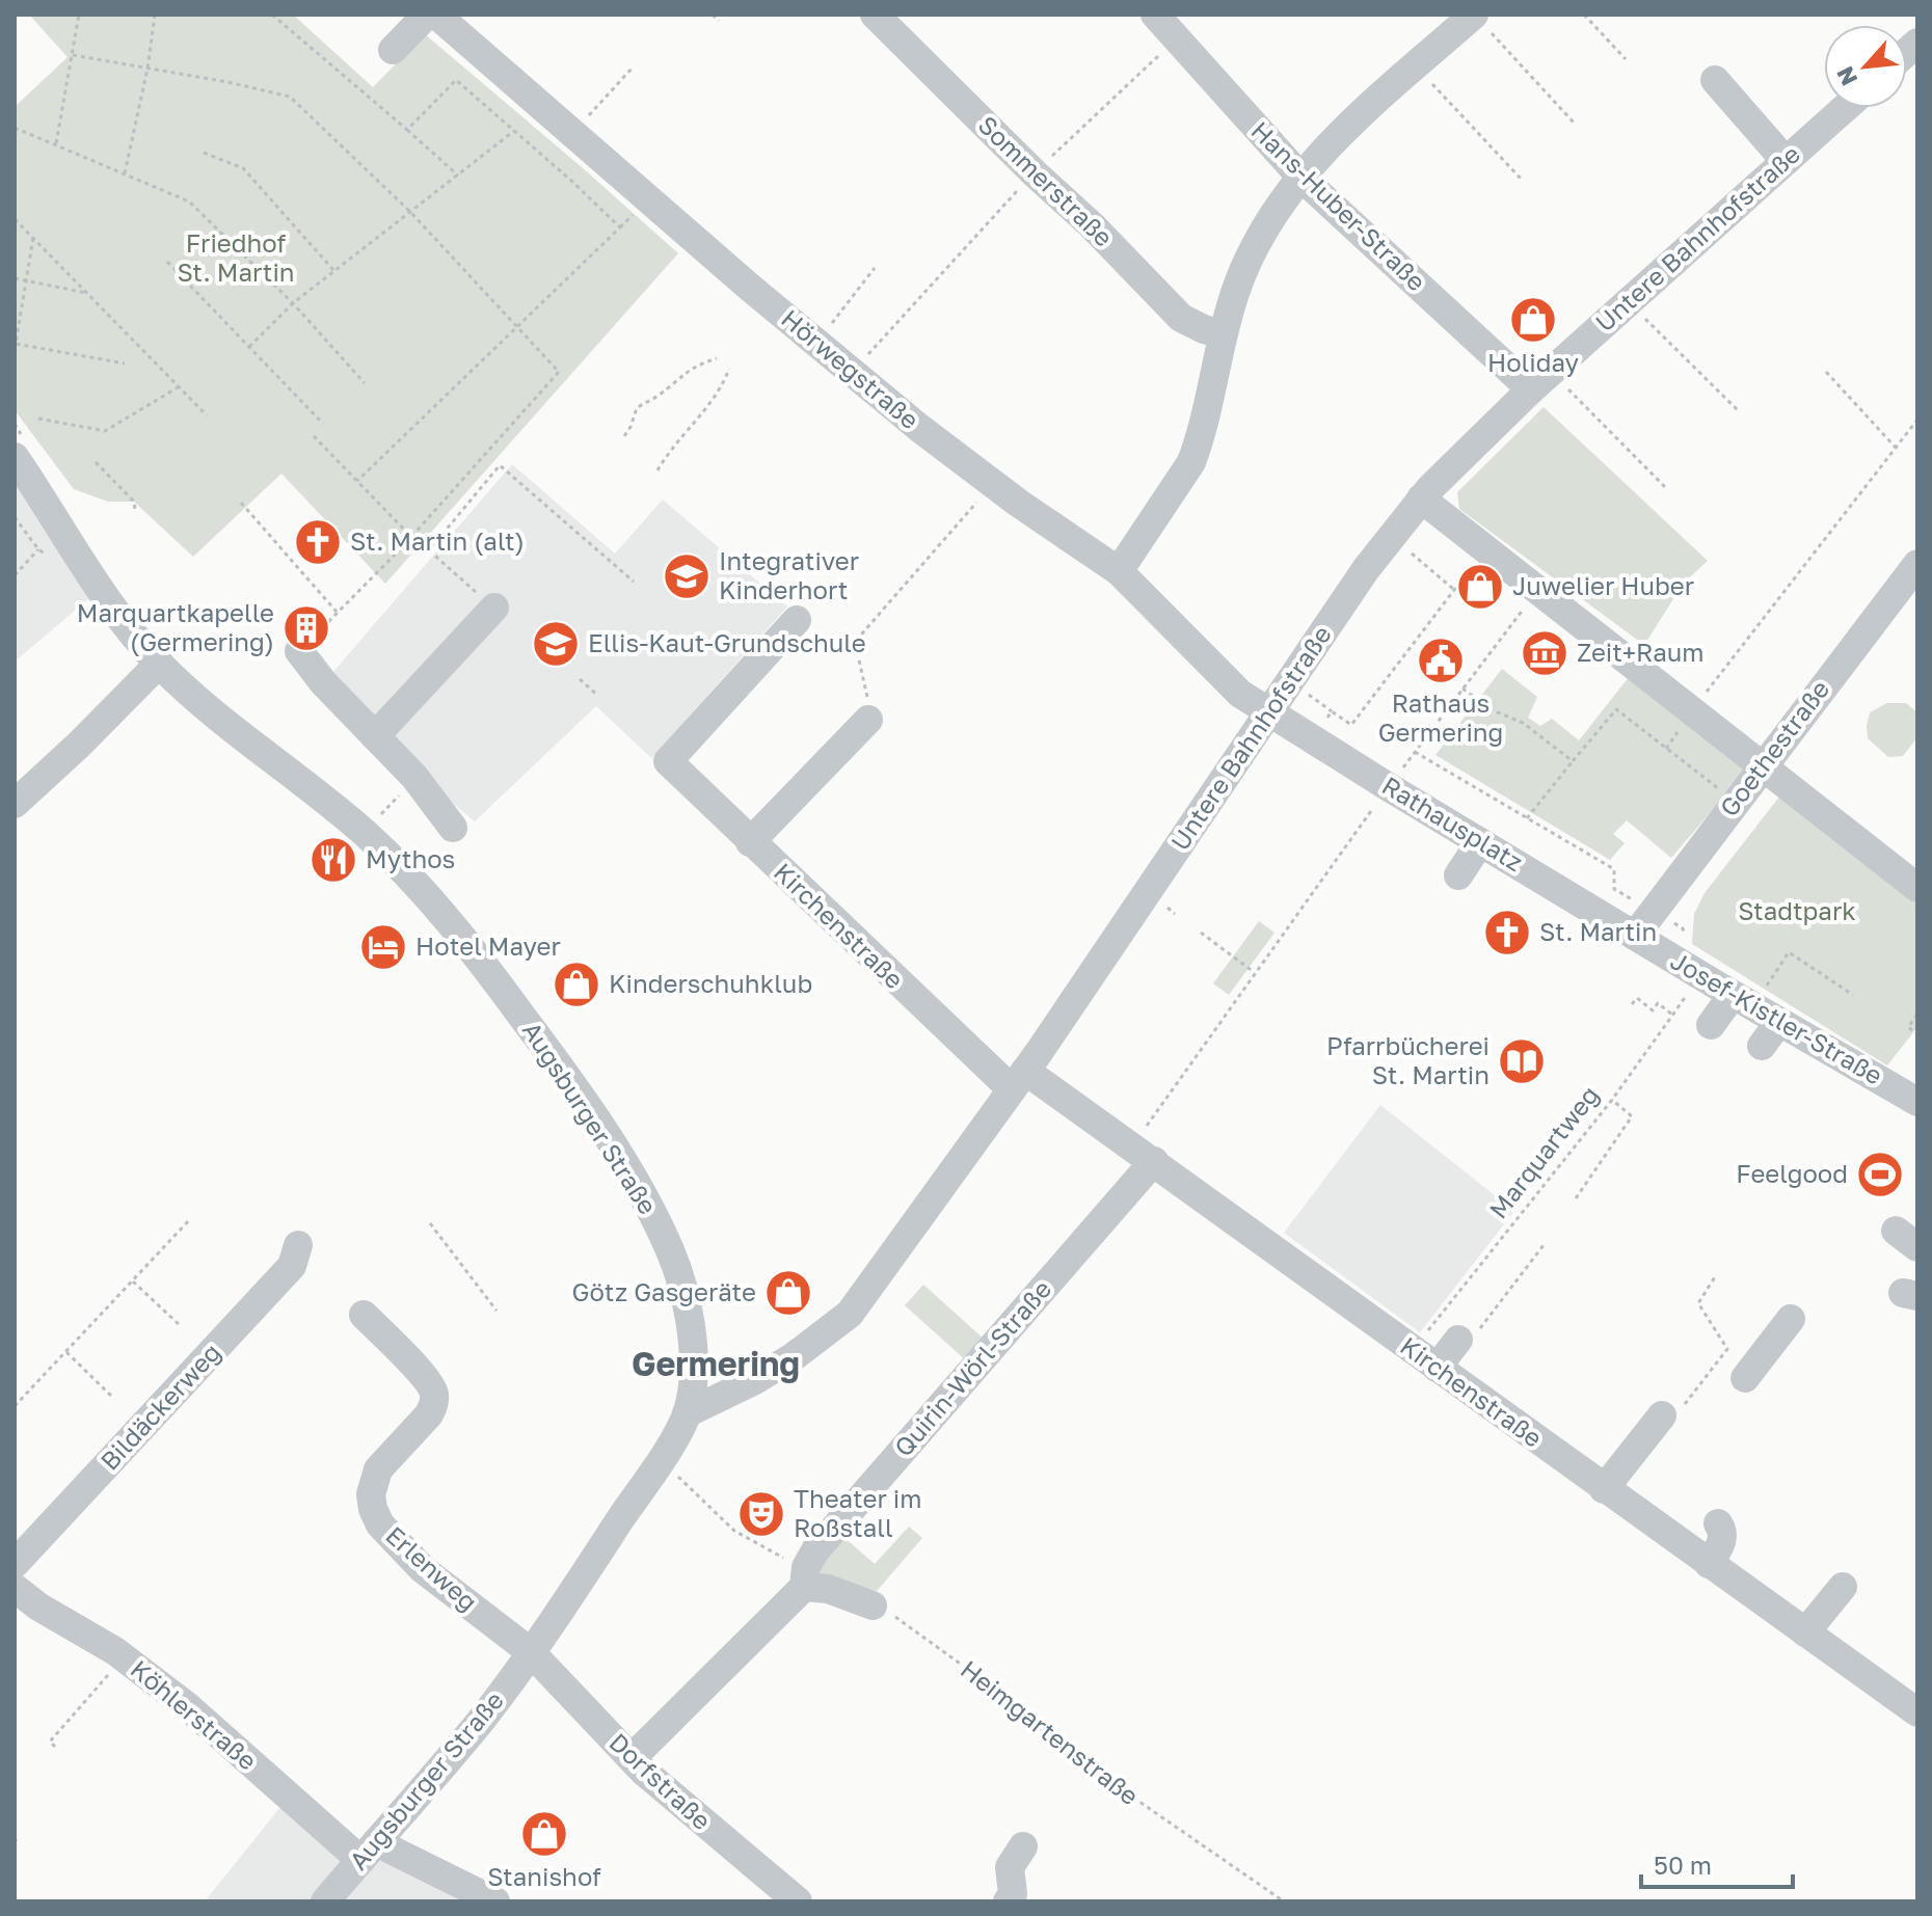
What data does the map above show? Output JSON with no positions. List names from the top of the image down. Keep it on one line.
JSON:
{"streets":{"street":["Sommerstraße","Hans-Huber-Straße","Untere Bahnhofstraße","Hörwegstraße","Goethestraße","Rathausplatz","Kirchenstraße","Josef-Kistler-Straße","Augsburger Straße","Quirin-Wörl-Straße","Bildäckerweg","Erlenweg","Köhlerstraße","Dorfstraße"],"path":["Marquartweg","Heimgartenstraße"]},"crossings":[["Hans-Huber-Straße","Untere Bahnhofstraße"],["Untere Bahnhofstraße","Hörwegstraße"],["Untere Bahnhofstraße","Rathausplatz"],["Untere Bahnhofstraße","Kirchenstraße"],["Untere Bahnhofstraße","Augsburger Straße"],["Hörwegstraße","Rathausplatz"],["Goethestraße","Rathausplatz"],["Goethestraße","Josef-Kistler-Straße"],["Rathausplatz","Josef-Kistler-Straße"],["Kirchenstraße","Marquartweg"],["Kirchenstraße","Quirin-Wörl-Straße"],["Josef-Kistler-Straße","Marquartweg"],["Augsburger Straße","Erlenweg"],["Augsburger Straße","Köhlerstraße"],["Augsburger Straße","Dorfstraße"],["Quirin-Wörl-Straße","Dorfstraße"],["Erlenweg","Dorfstraße"]],"districts":["Germering"],"parks":["Friedhof St. Martin","Stadtpark"],"places":{"shop":["Holiday","Juwelier Huber","Kinderschuhklub","Götz Gasgeräte","Stanishof"],"church":["St. Martin (alt)","St. Martin"],"school or university":["Integrativer Kinderhort","Ellis-Kaut-Grundschule"],"building":["Marquartkapelle (Germering)"],"museum":["Zeit+Raum"],"public building":["Rathaus Germering"],"restaurant":["Mythos"],"hotel":["Hotel Mayer"],"library":["Pfarrbücherei St. Martin"],"sports":["Feelgood"],"theatre":["Theater im Roßstall"]},"scale_bar":"50 m","north":"bottom left"}
